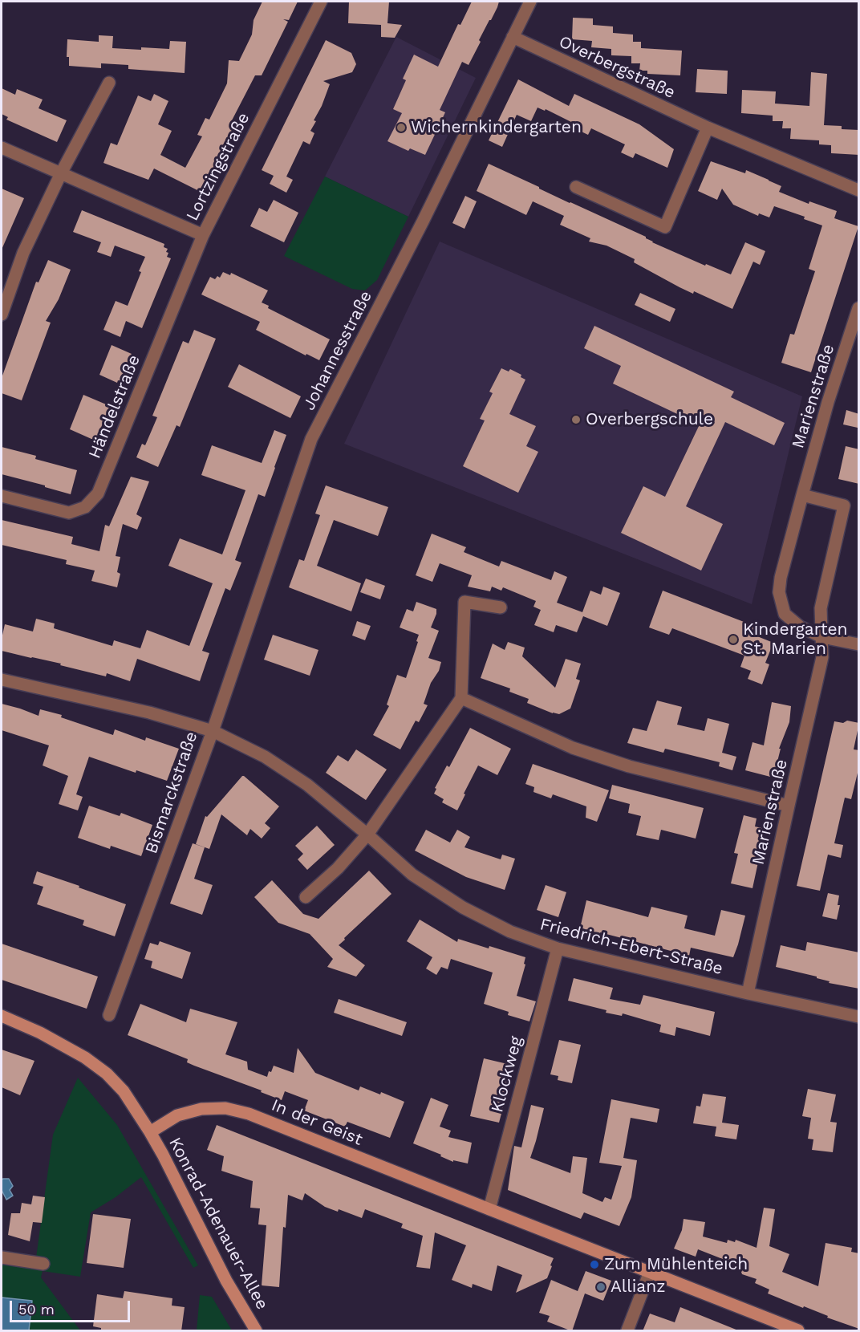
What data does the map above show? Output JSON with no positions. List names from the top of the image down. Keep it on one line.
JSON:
{"streets":{"main road":["In der Geist","Konrad-Adenauer-Allee"],"street":["Overbergstraße","Lortzingstraße","Johannesstraße","Marienstraße","Händelstraße","Bismarckstraße","Friedrich-Ebert-Straße","Klockweg"]},"crossings":[["Overbergstraße","Johannesstraße"],["Lortzingstraße","Händelstraße"],["Johannesstraße","Bismarckstraße"],["Johannesstraße","Friedrich-Ebert-Straße"],["Marienstraße","Friedrich-Ebert-Straße"],["Bismarckstraße","Friedrich-Ebert-Straße"],["Friedrich-Ebert-Straße","Klockweg"],["Klockweg","In der Geist"],["In der Geist","Konrad-Adenauer-Allee"]],"places":["Wichernkindergarten","Overbergschule","Kindergarten St. Marien","Zum Mühlenteich","Allianz"],"scale_bar":"50 m"}
